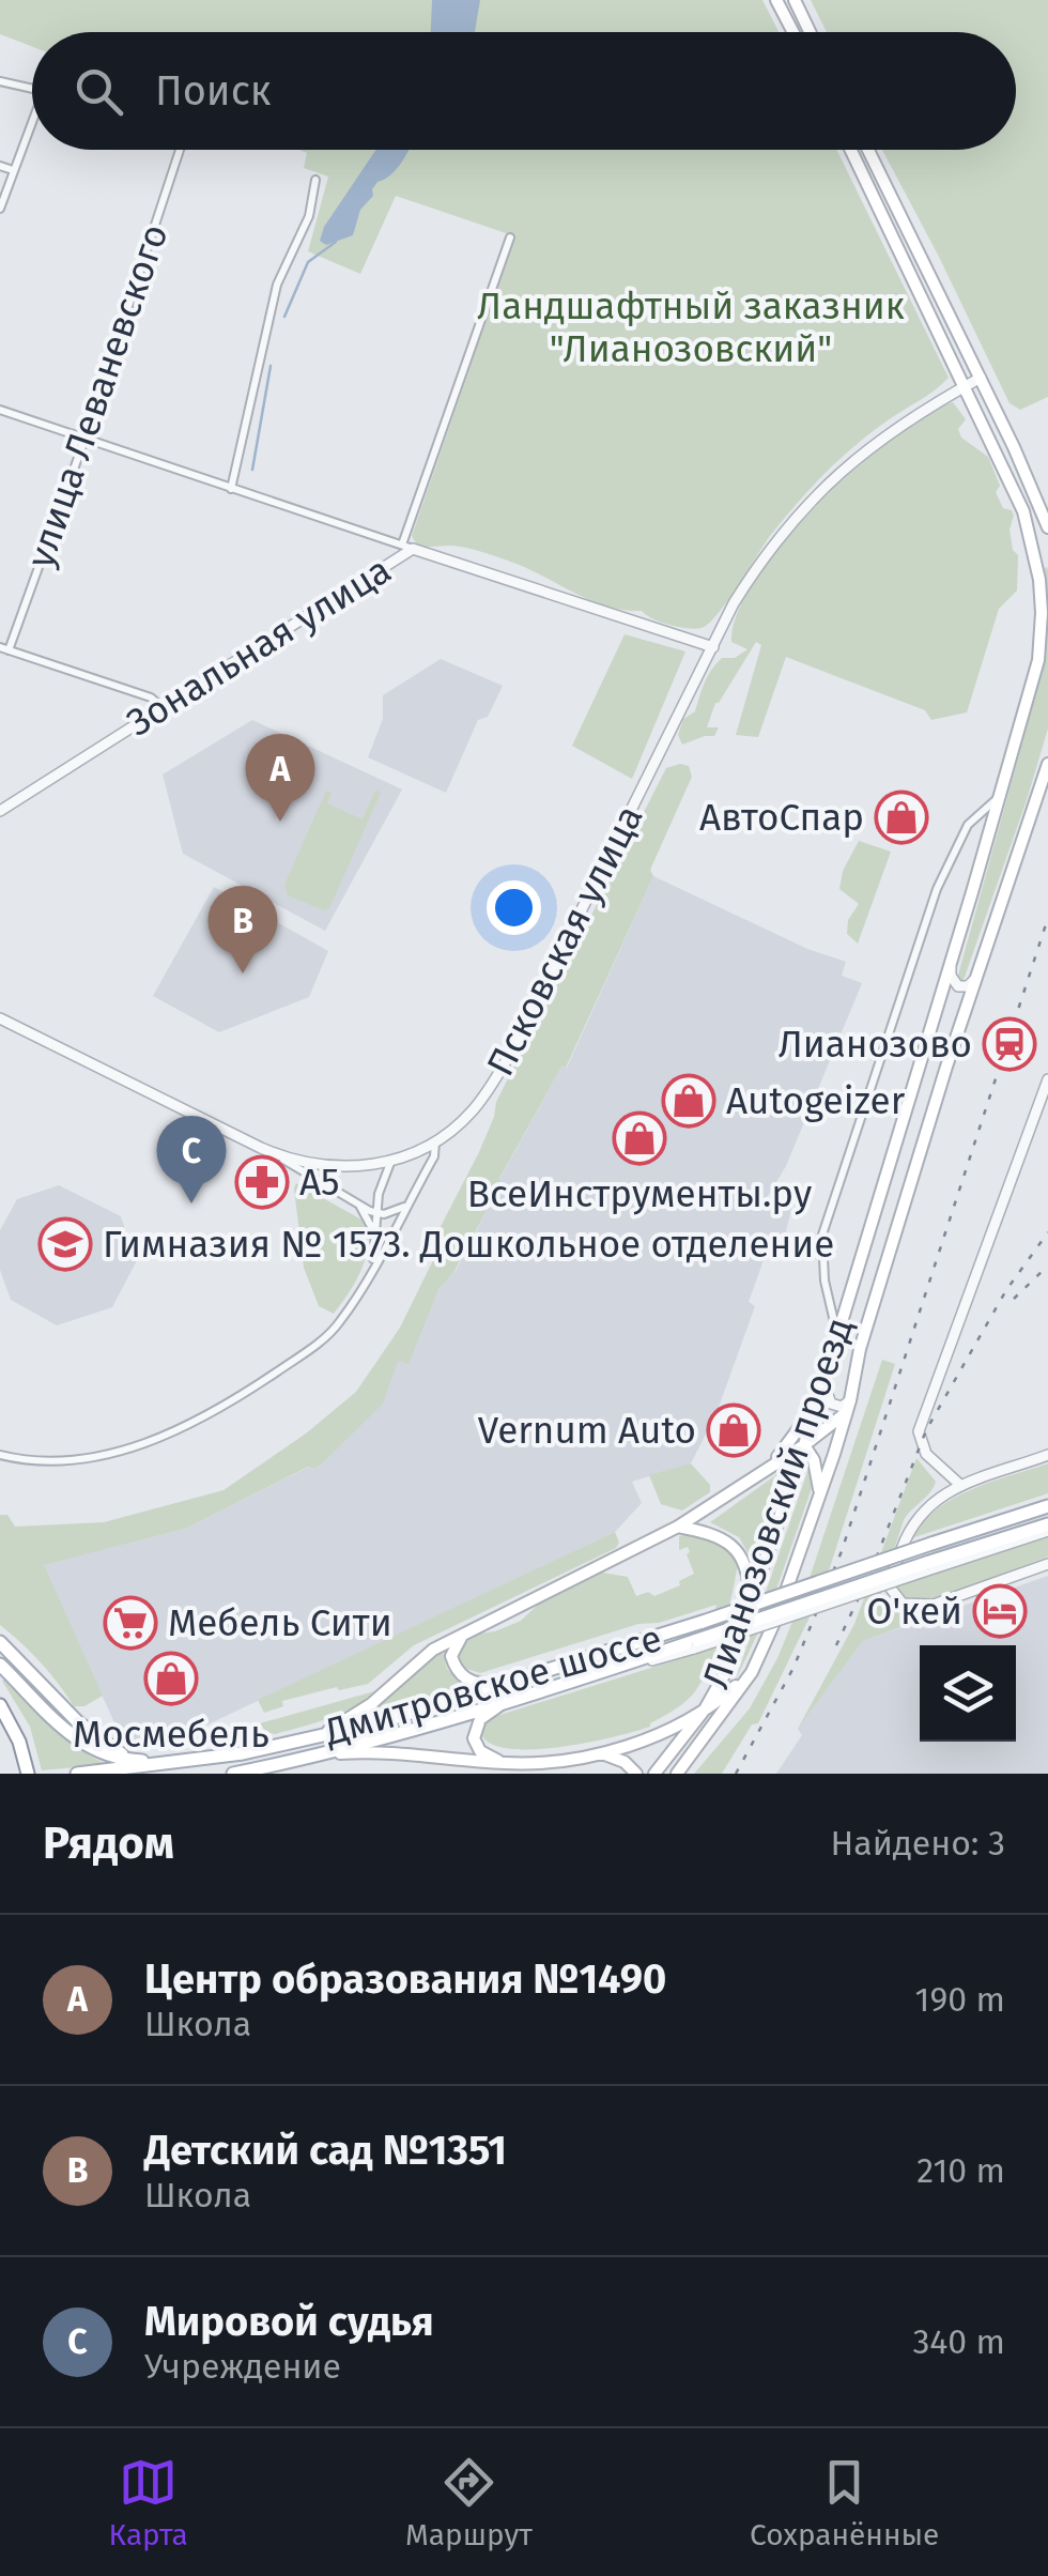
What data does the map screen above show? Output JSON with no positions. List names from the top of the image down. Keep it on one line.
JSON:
{"streets":{"main road":["Лианозовский проезд","Дмитровское шоссе"],"street":["улица Леваневского","Зональная улица","Псковская улица"]},"crossings":[["Зональная улица","Псковская улица"],["Псковская улица","Лианозовский проезд"]],"parks":["Ландшафтный заказник \"Лианозовский\""],"places":{"shop":["АвтоСпар","Autogeizer","ВсеИнструменты.ру","Vernum Аuto","Мосмебель"],"station":["Лианозово"],"pharmacy":["А5"],"school or university":["Гимназия № 1573. Дошкольное отделение"],"hotel":["О'кей"],"supermarket":["Мебель Сити"]},"page":{"search":"Поиск","pins":["A","B","C"],"heading":["Рядом","Найдено: 3"],"list":[{"mark":"A","name":"Центр образования №1490","note":"Школа","value":"190 m"},{"mark":"B","name":"Детский сад №1351","note":"Школа","value":"210 m"},{"mark":"C","name":"Мировой судья","note":"Учреждение","value":"340 m"}],"nav":["Карта","Маршрут","Сохранённые"]}}
